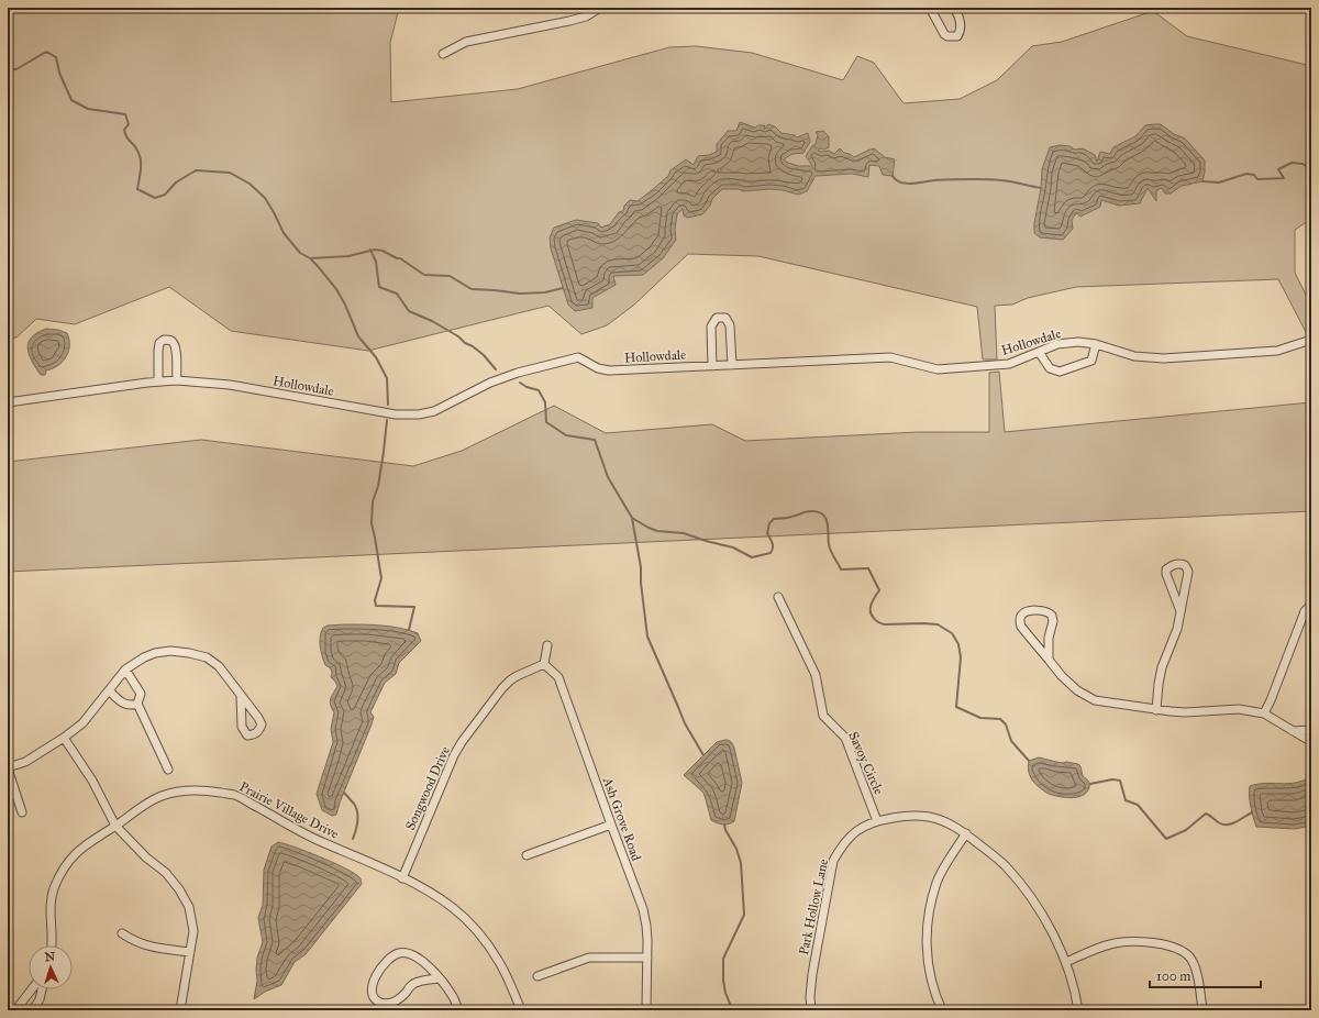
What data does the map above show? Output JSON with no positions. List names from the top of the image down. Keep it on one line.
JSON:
{"streets":{"street":["Hollowdale","Savoy Circle","Songwood Drive","Prairie Village Drive","Ash Grove Road","Park Hollow Lane"]},"crossings":[["Savoy Circle","Park Hollow Lane"],["Songwood Drive","Prairie Village Drive"],["Songwood Drive","Ash Grove Road"]],"scale_bar":"100 m","north":"top"}
